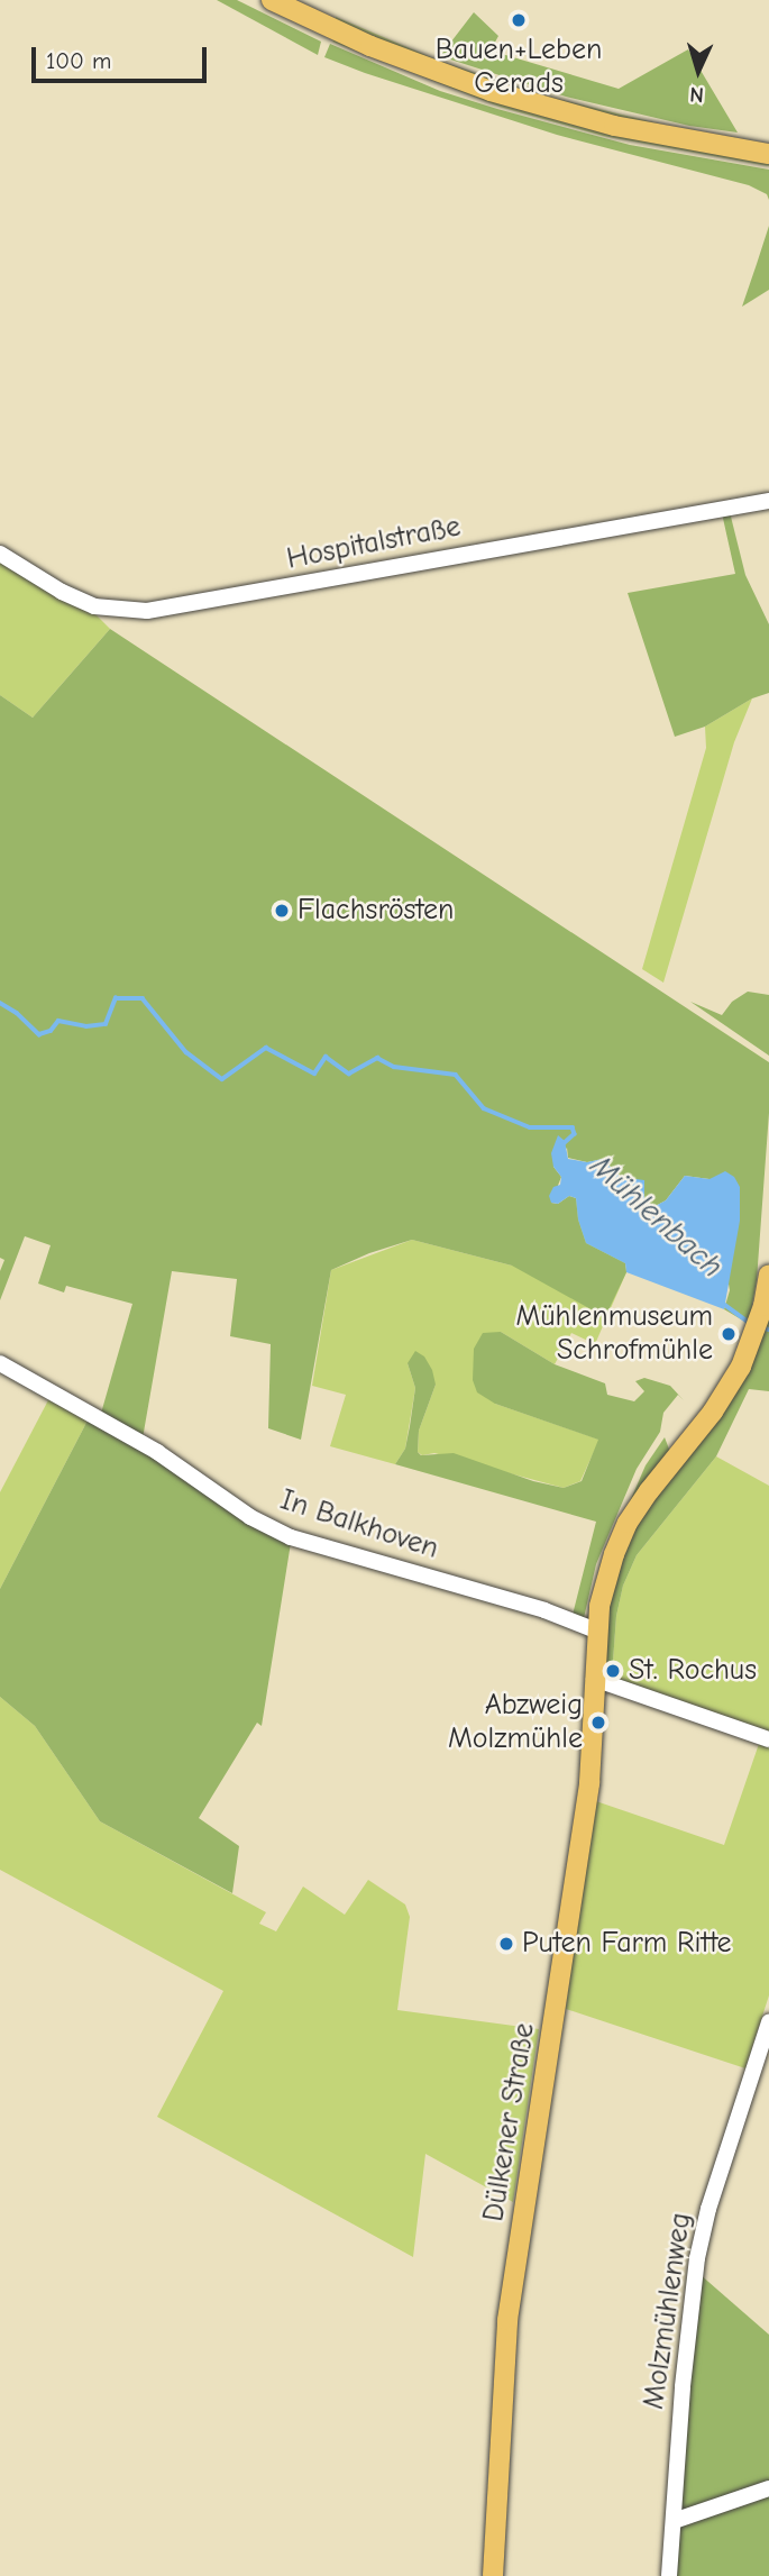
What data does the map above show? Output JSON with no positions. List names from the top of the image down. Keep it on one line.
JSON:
{"streets":{"main road":["Dülkener Straße"],"street":["Hospitalstraße","In Balkhoven","Molzmühlenweg"]},"crossings":[["In Balkhoven","Dülkener Straße"]],"water":["Mühlenbach"],"places":["Bauen+Leben Gerads","Flachsrösten","Mühlenmuseum Schrofmühle","St. Rochus","Abzweig Molzmühle","Puten Farm Ritte"],"scale_bar":"100 m","north":"bottom"}
